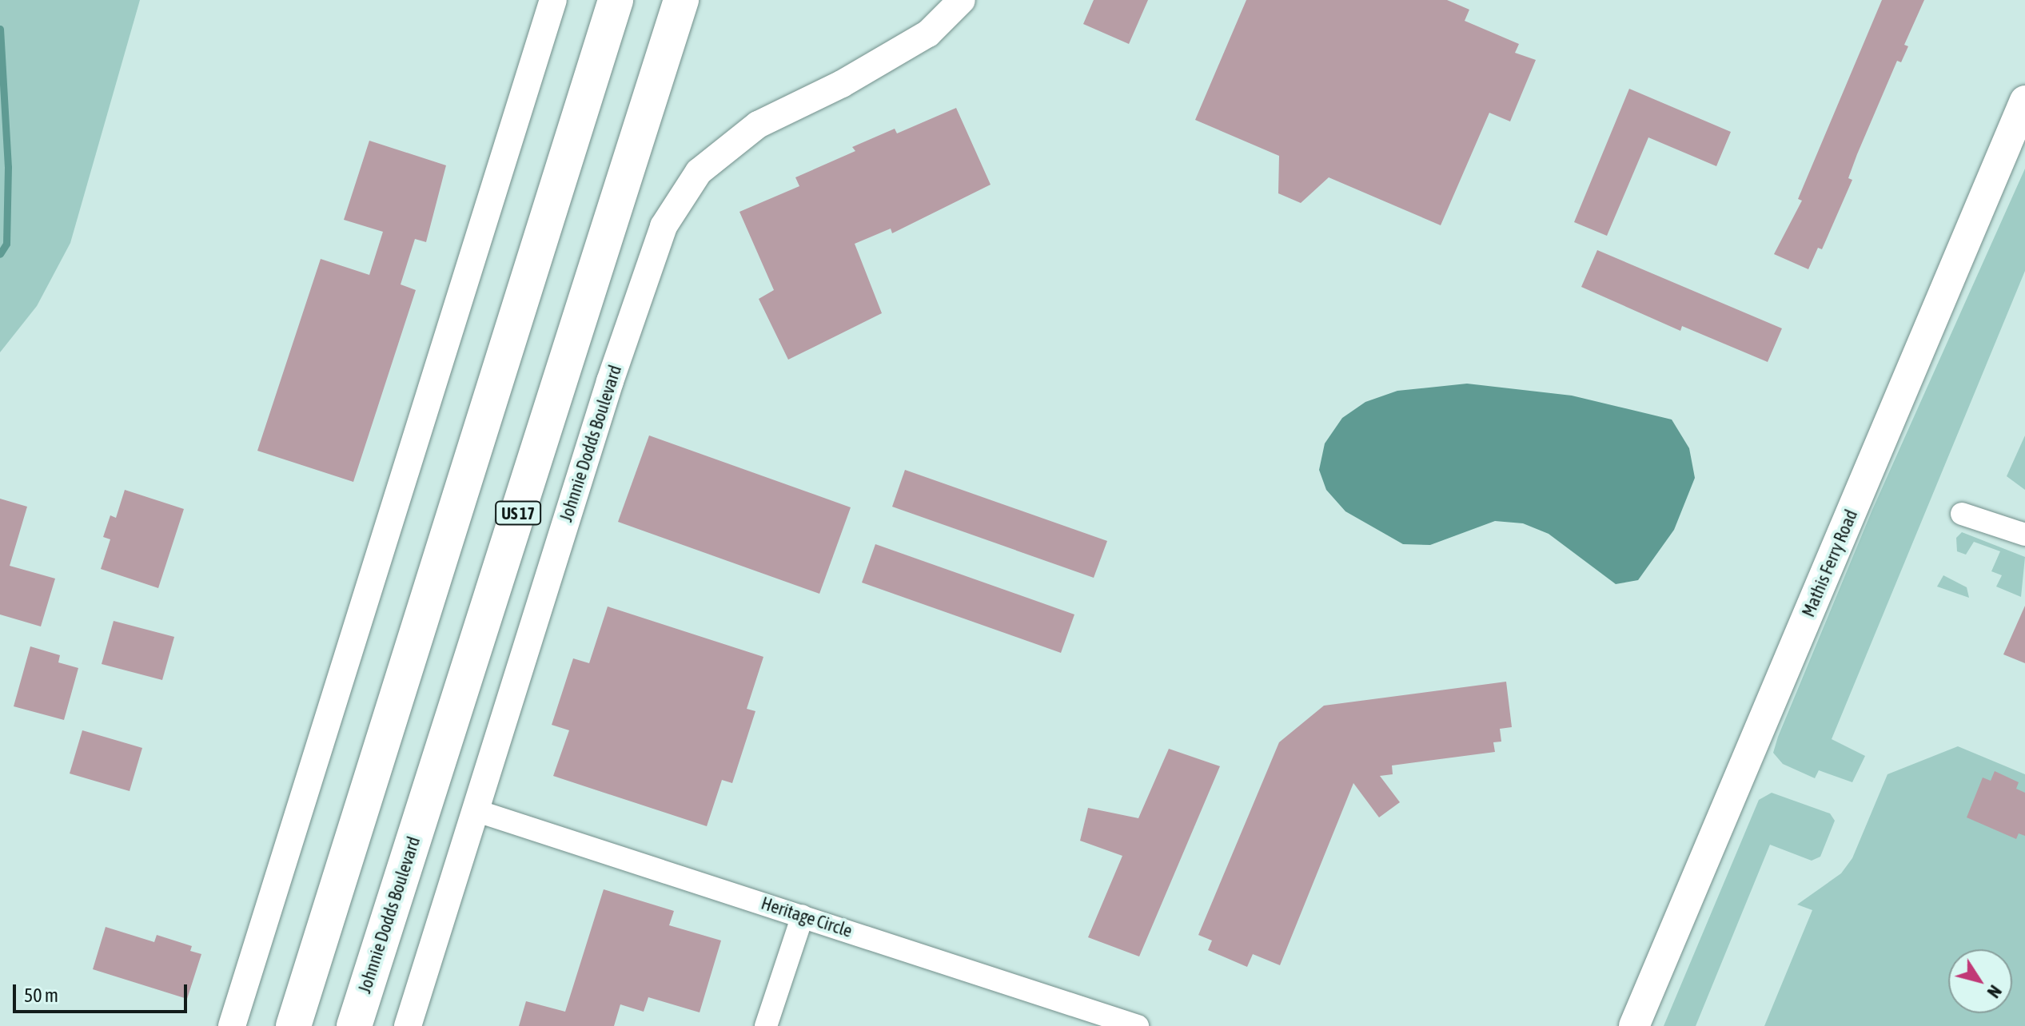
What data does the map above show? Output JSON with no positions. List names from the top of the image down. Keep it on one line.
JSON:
{"streets":{"highway":["Johnnie Dodds Boulevard","US 17"],"main road":["Mathis Ferry Road"],"street":["Heritage Circle"]},"crossings":[["Johnnie Dodds Boulevard","Heritage Circle"]],"scale_bar":"50 m","north":"bottom right"}
